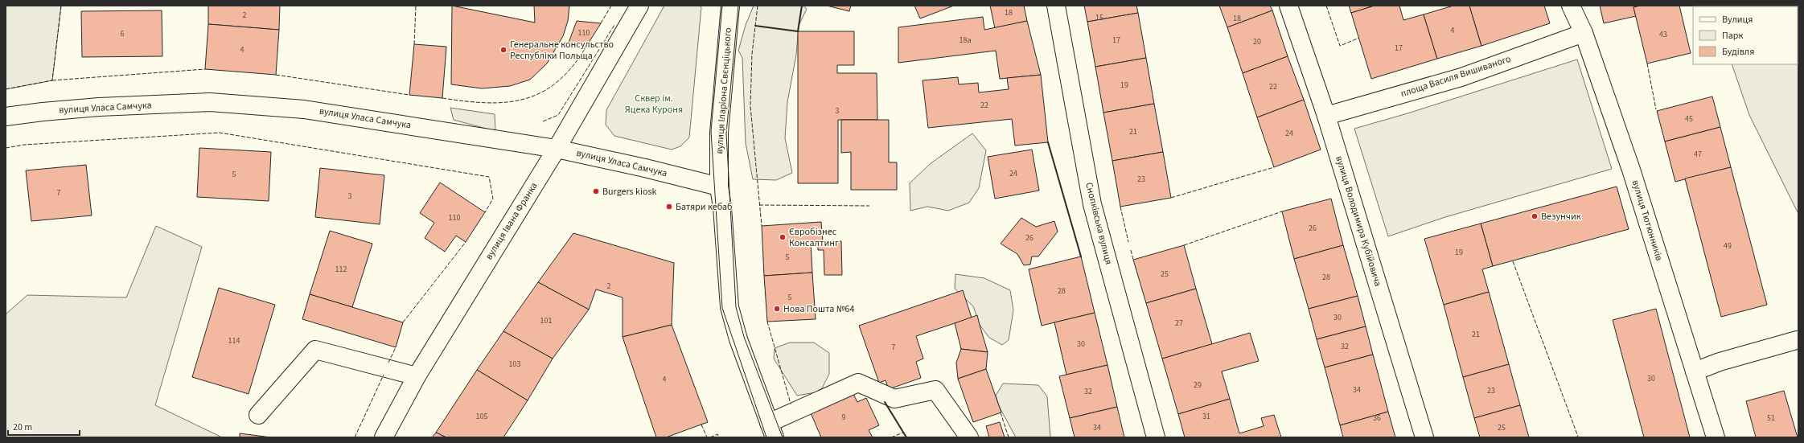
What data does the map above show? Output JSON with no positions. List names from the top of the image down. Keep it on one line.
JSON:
{"streets":{"street":["площа Василя Вишиваного","вулиця Іларіона Свєнціцького","вулиця Уласа Самчука","вулиця Тютюнників","вулиця Івана Франка","вулиця Володимира Кубійовича","Снопківська вулиця"]},"crossings":[["площа Василя Вишиваного","вулиця Тютюнників"],["площа Василя Вишиваного","вулиця Володимира Кубійовича"],["вулиця Іларіона Свєнціцького","вулиця Уласа Самчука"],["вулиця Уласа Самчука","вулиця Івана Франка"]],"parks":["Сквер ім. Яцека Куроня"],"places":["Генеральне консульство Республіки Польща","Burgers kiosk","Батяри кебаб","Везунчик","Євробізнес Консалтинг","Нова Пошта №64"],"house_numbers":["18","2","15","18","4","110","6","43","18а","17","20","17","4","19","22","22","3","45","21","24","47","24","5","23","7","3","110","26","26","49","19","5","112","25","28","2","28","5","30","101","27","21","114","30","32","7","103","30","4","29","34","23","32","105","31","9","36","51","34","25"],"legend":["Вулиця","Парк","Будівля"],"scale_bar":"20 m"}
